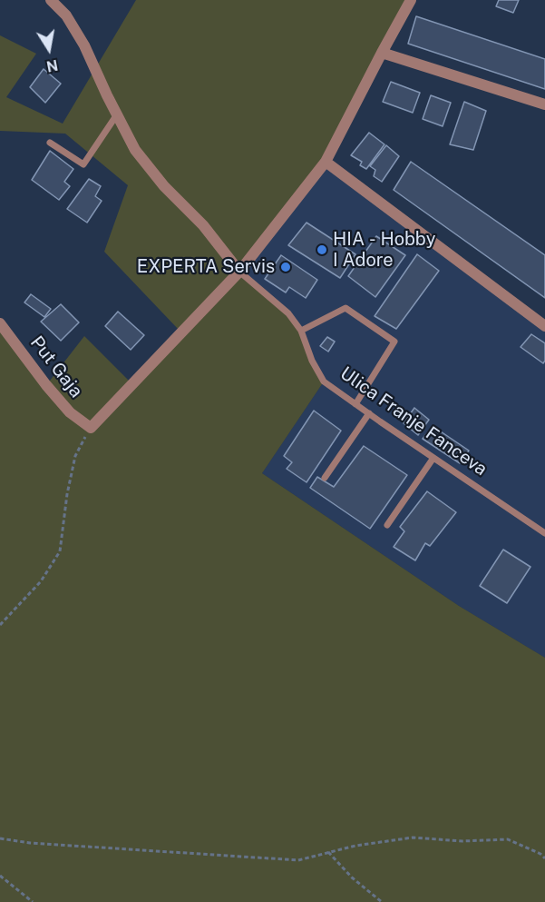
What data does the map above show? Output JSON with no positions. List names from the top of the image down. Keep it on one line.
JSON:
{"streets":{"street":["Put Gaja"],"lane":["Ulica Franje Fanceva"]},"places":["HIA - Hobby I Adore","EXPERTA Servis"],"north":"bottom"}
